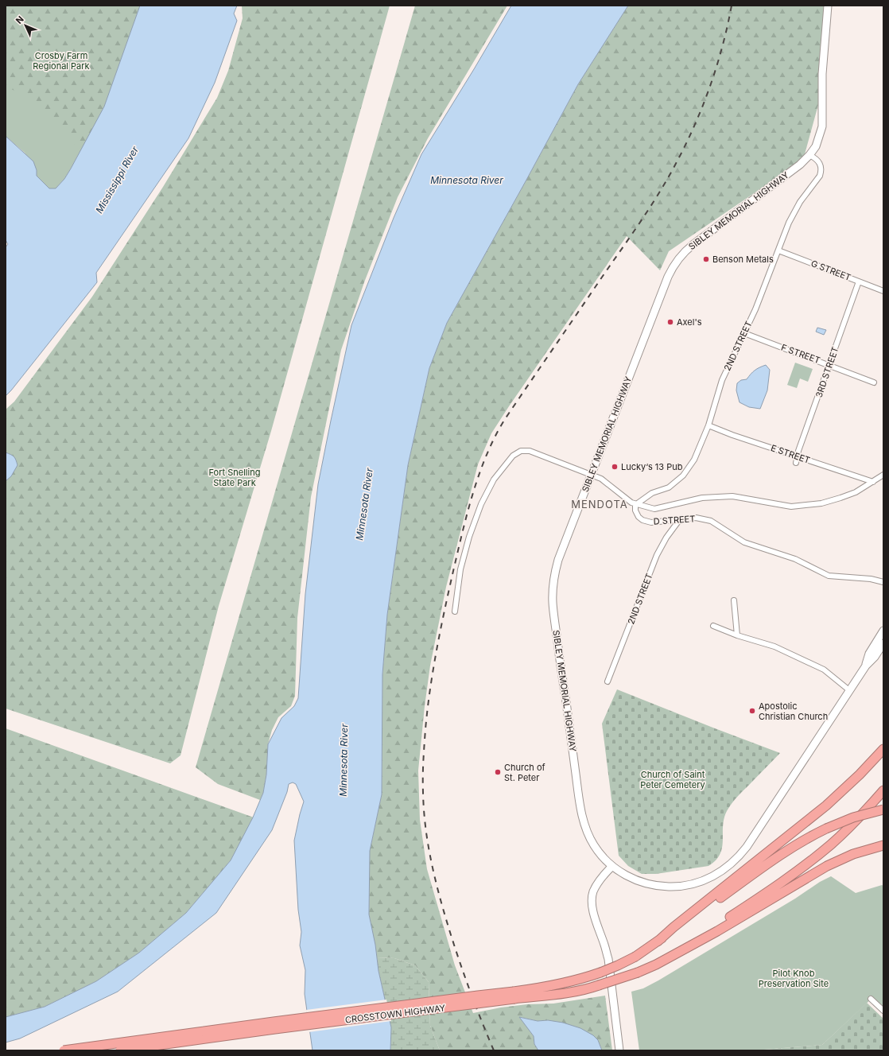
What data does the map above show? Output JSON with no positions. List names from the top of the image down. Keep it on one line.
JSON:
{"streets":{"highway":["CROSSTOWN HIGHWAY"],"main road":["SIBLEY MEMORIAL HIGHWAY"],"street":["G STREET","2ND STREET","F STREET","3RD STREET","E STREET","D STREET"]},"crossings":[["SIBLEY MEMORIAL HIGHWAY","2ND STREET"],["G STREET","2ND STREET"],["G STREET","3RD STREET"],["2ND STREET","F STREET"],["2ND STREET","E STREET"],["2ND STREET","D STREET"],["F STREET","3RD STREET"],["3RD STREET","E STREET"]],"districts":["MENDOTA"],"water":["Mississippi River","Minnesota River"],"parks":["Crosby Farm Regional Park","Fort Snelling State Park","Church of Saint Peter Cemetery","Pilot Knob Preservation Site"],"places":["Benson Metals","Axel's","Lucky‘s 13 Pub","Apostolic Christian Church","Church of St. Peter"],"north":"top left"}
